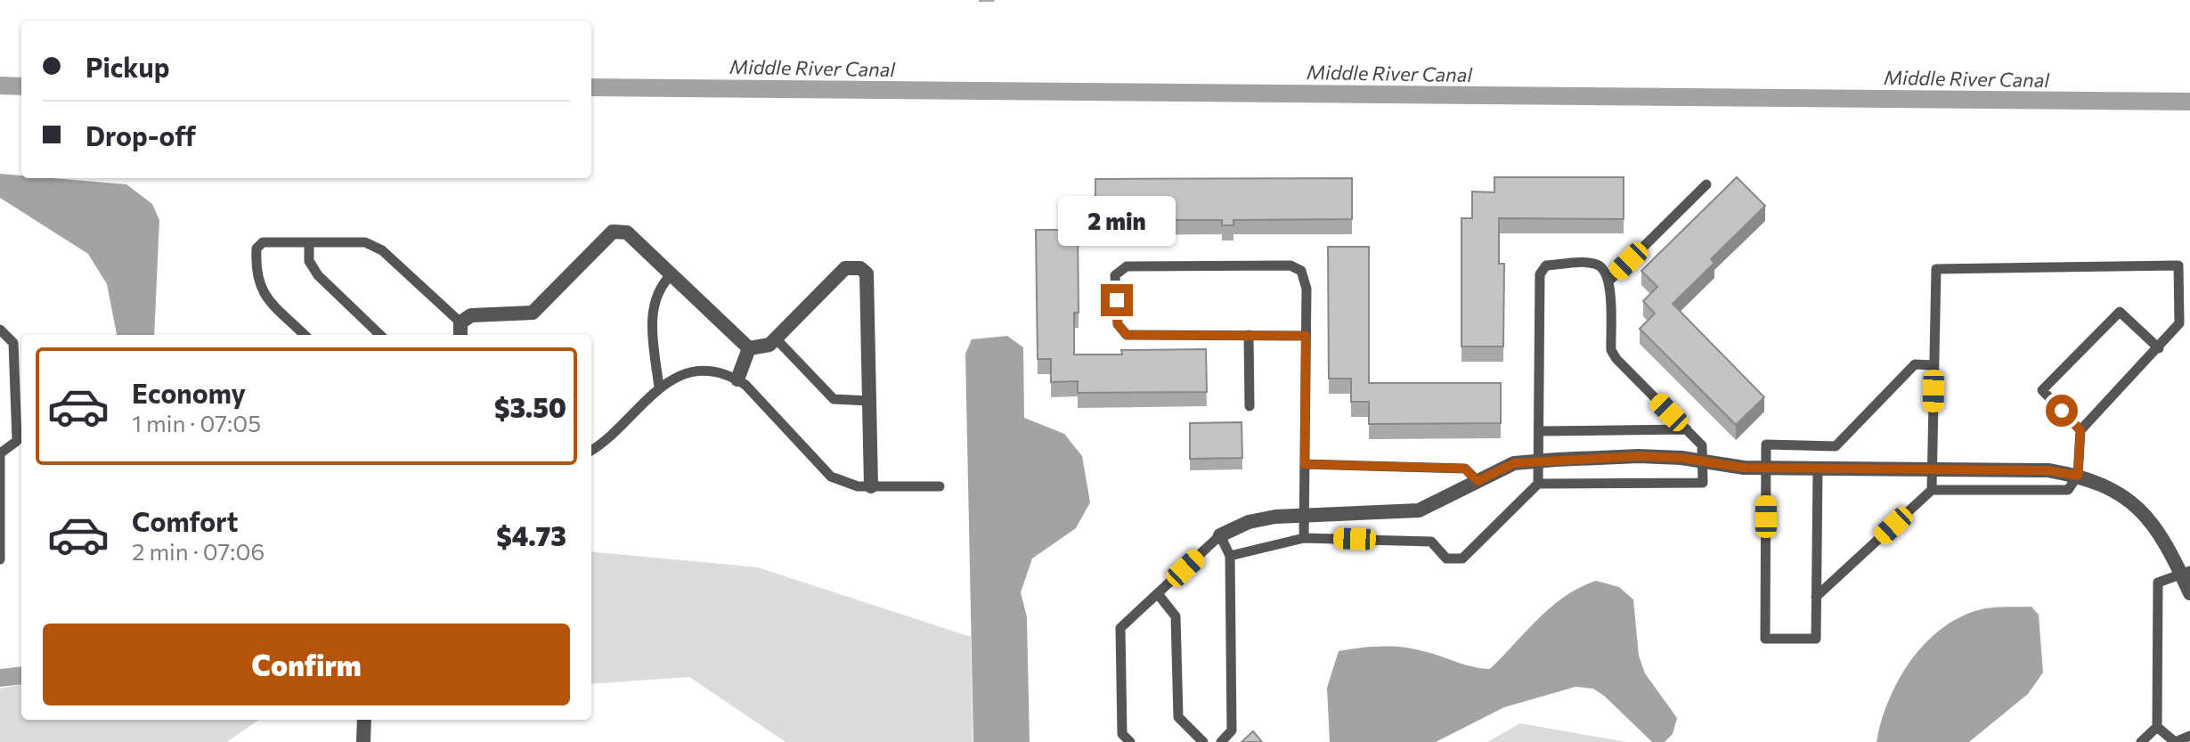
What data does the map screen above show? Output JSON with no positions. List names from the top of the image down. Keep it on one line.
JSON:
{"water":["Middle River Canal"],"page":{"banner":["Pickup","Drop-off"],"bubble":"2 min","list":[{"name":"Economy","note":"1 min · 07:05","value":"$3.50"},{"name":"Comfort","note":"2 min · 07:06","value":"$4.73"}],"buttons":"Confirm"}}
